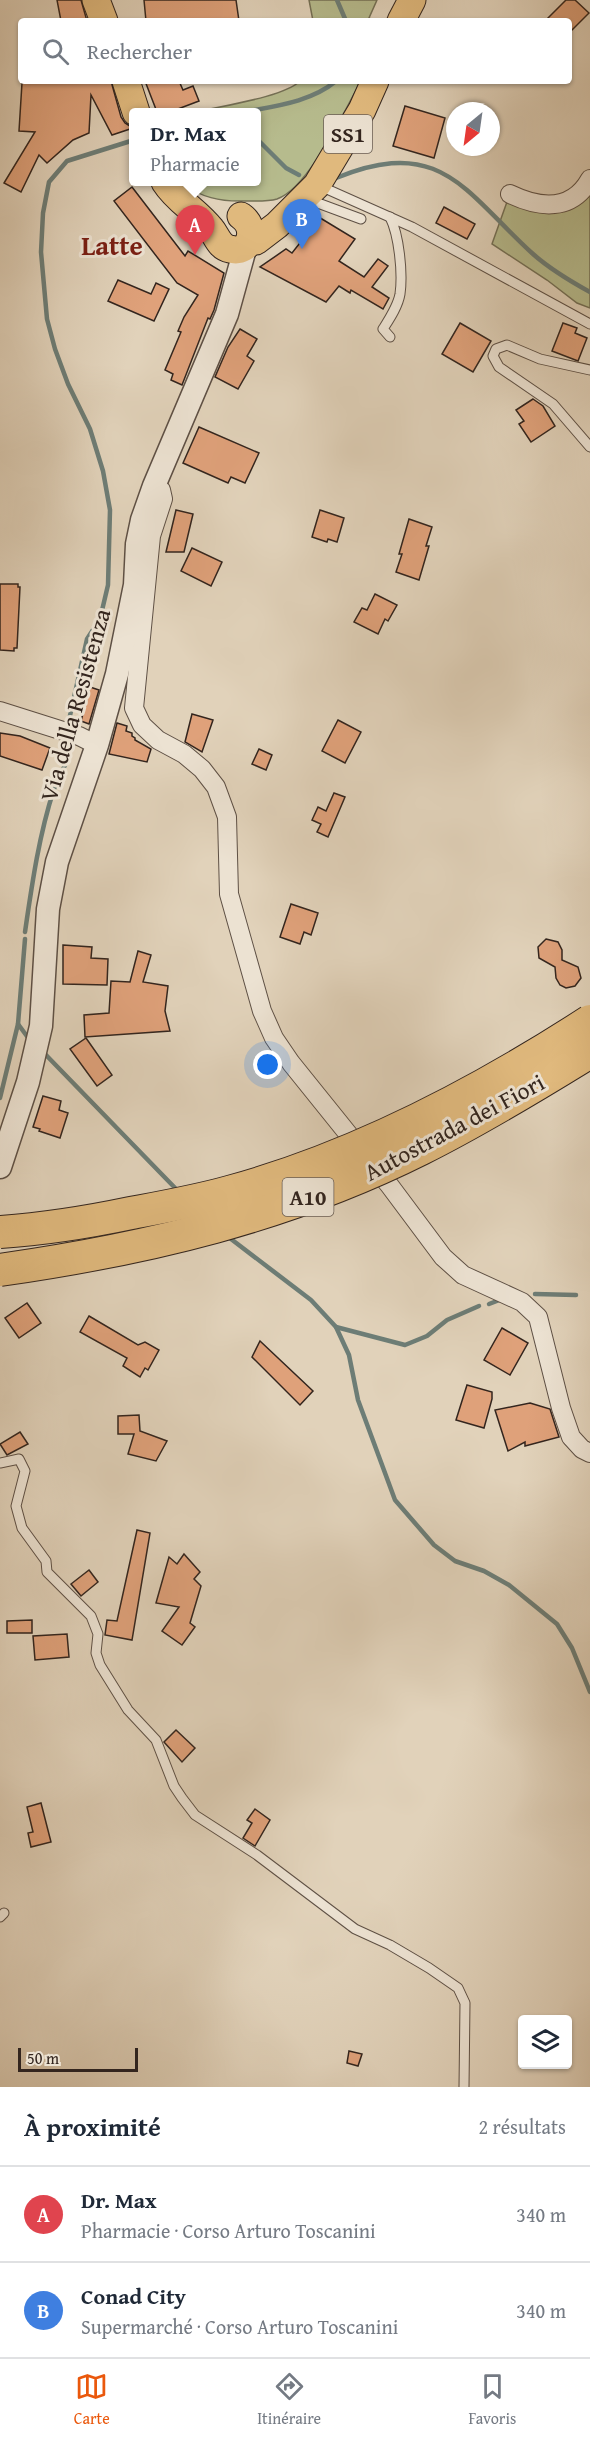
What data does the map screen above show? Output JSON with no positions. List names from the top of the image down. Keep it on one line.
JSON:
{"streets":{"highway":["Autostrada dei Fiori","A10"],"main road":["SS1"],"street":["Via della Resistenza"]},"crossings":[["SS1","Via della Resistenza"]],"districts":["Latte"],"scale_bar":"50 m","north":"bottom left","page":{"search":"Rechercher","popup":["Dr. Max","Pharmacie"],"pins":["B","A"],"scale":"50 m","heading":["À proximité","2 résultats"],"list":[{"mark":"A","name":"Dr. Max","note":"Pharmacie · Corso Arturo Toscanini","value":"340 m"},{"mark":"B","name":"Conad City","note":"Supermarché · Corso Arturo Toscanini","value":"340 m"}],"nav":["Carte","Itinéraire","Favoris"]}}
